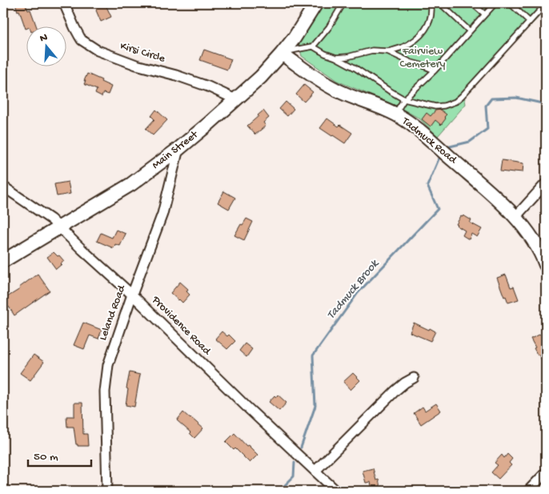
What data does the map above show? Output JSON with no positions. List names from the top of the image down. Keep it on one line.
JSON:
{"streets":{"main road":["Tadmuck Road","Main Street"],"street":["Kirsi Circle","Leland Road","Providence Road"]},"crossings":[["Kirsi Circle","Main Street"],["Tadmuck Road","Main Street"],["Main Street","Leland Road"],["Main Street","Providence Road"],["Leland Road","Providence Road"]],"water":["Tadmuck Brook"],"parks":["Fairview Cemetery"],"scale_bar":"50 m","north":"top"}
